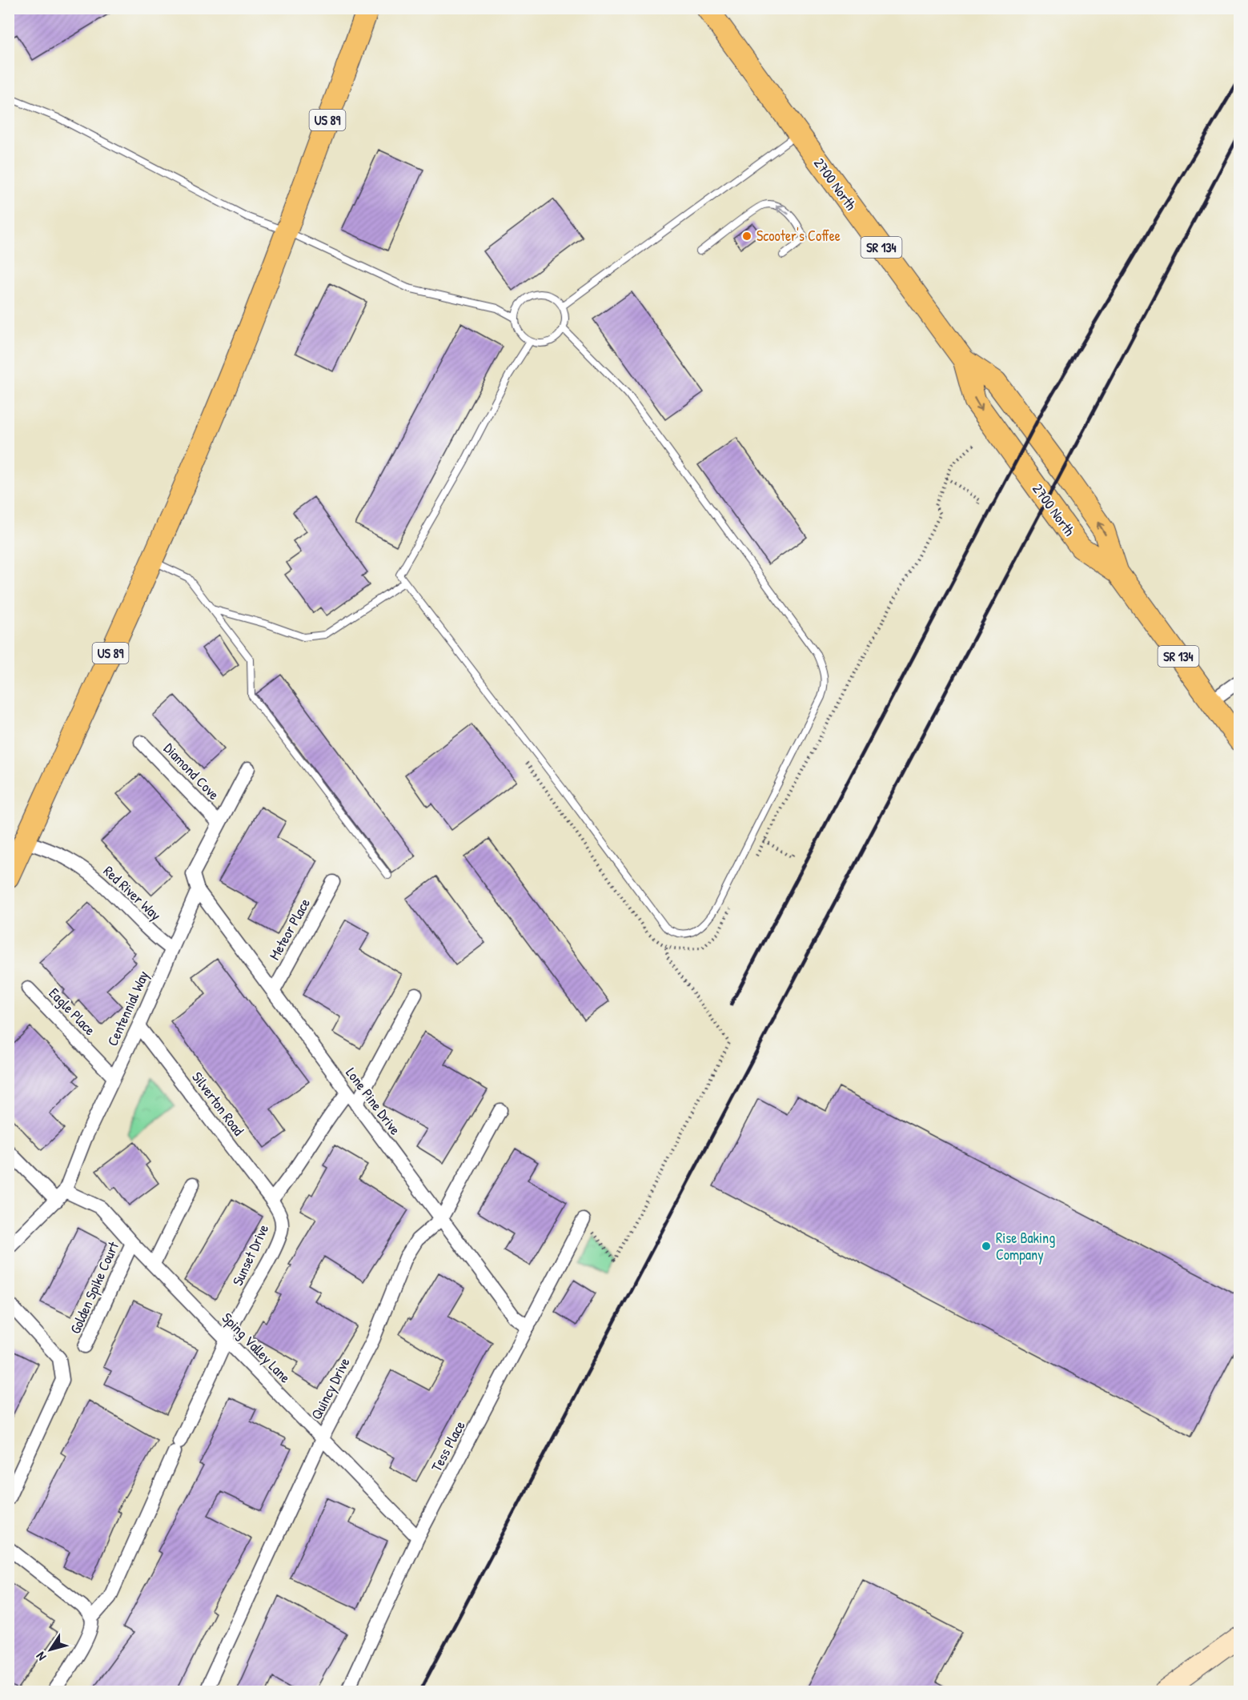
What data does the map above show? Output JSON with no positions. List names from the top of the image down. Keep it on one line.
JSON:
{"streets":{"main road":["US 89","2700 North","SR 134"],"street":["Diamond Cove","Red River Way","Meteor Place","Centennial Way","Eagle Place","Lone Pine Drive","Silverton Road","Sunset Drive","Golden Spike Court","Sping Valley Lane","Quincy Drive","Tess Place"]},"crossings":[["US 89","Red River Way"],["Diamond Cove","Centennial Way"],["Red River Way","Centennial Way"],["Meteor Place","Lone Pine Drive"],["Centennial Way","Eagle Place"],["Centennial Way","Lone Pine Drive"],["Centennial Way","Silverton Road"],["Centennial Way","Sping Valley Lane"],["Lone Pine Drive","Quincy Drive"],["Lone Pine Drive","Tess Place"],["Silverton Road","Sunset Drive"],["Sunset Drive","Sping Valley Lane"],["Golden Spike Court","Sping Valley Lane"],["Sping Valley Lane","Quincy Drive"],["Sping Valley Lane","Tess Place"]],"places":["Scooter's Coffee","Rise Baking Company"],"north":"bottom left"}
